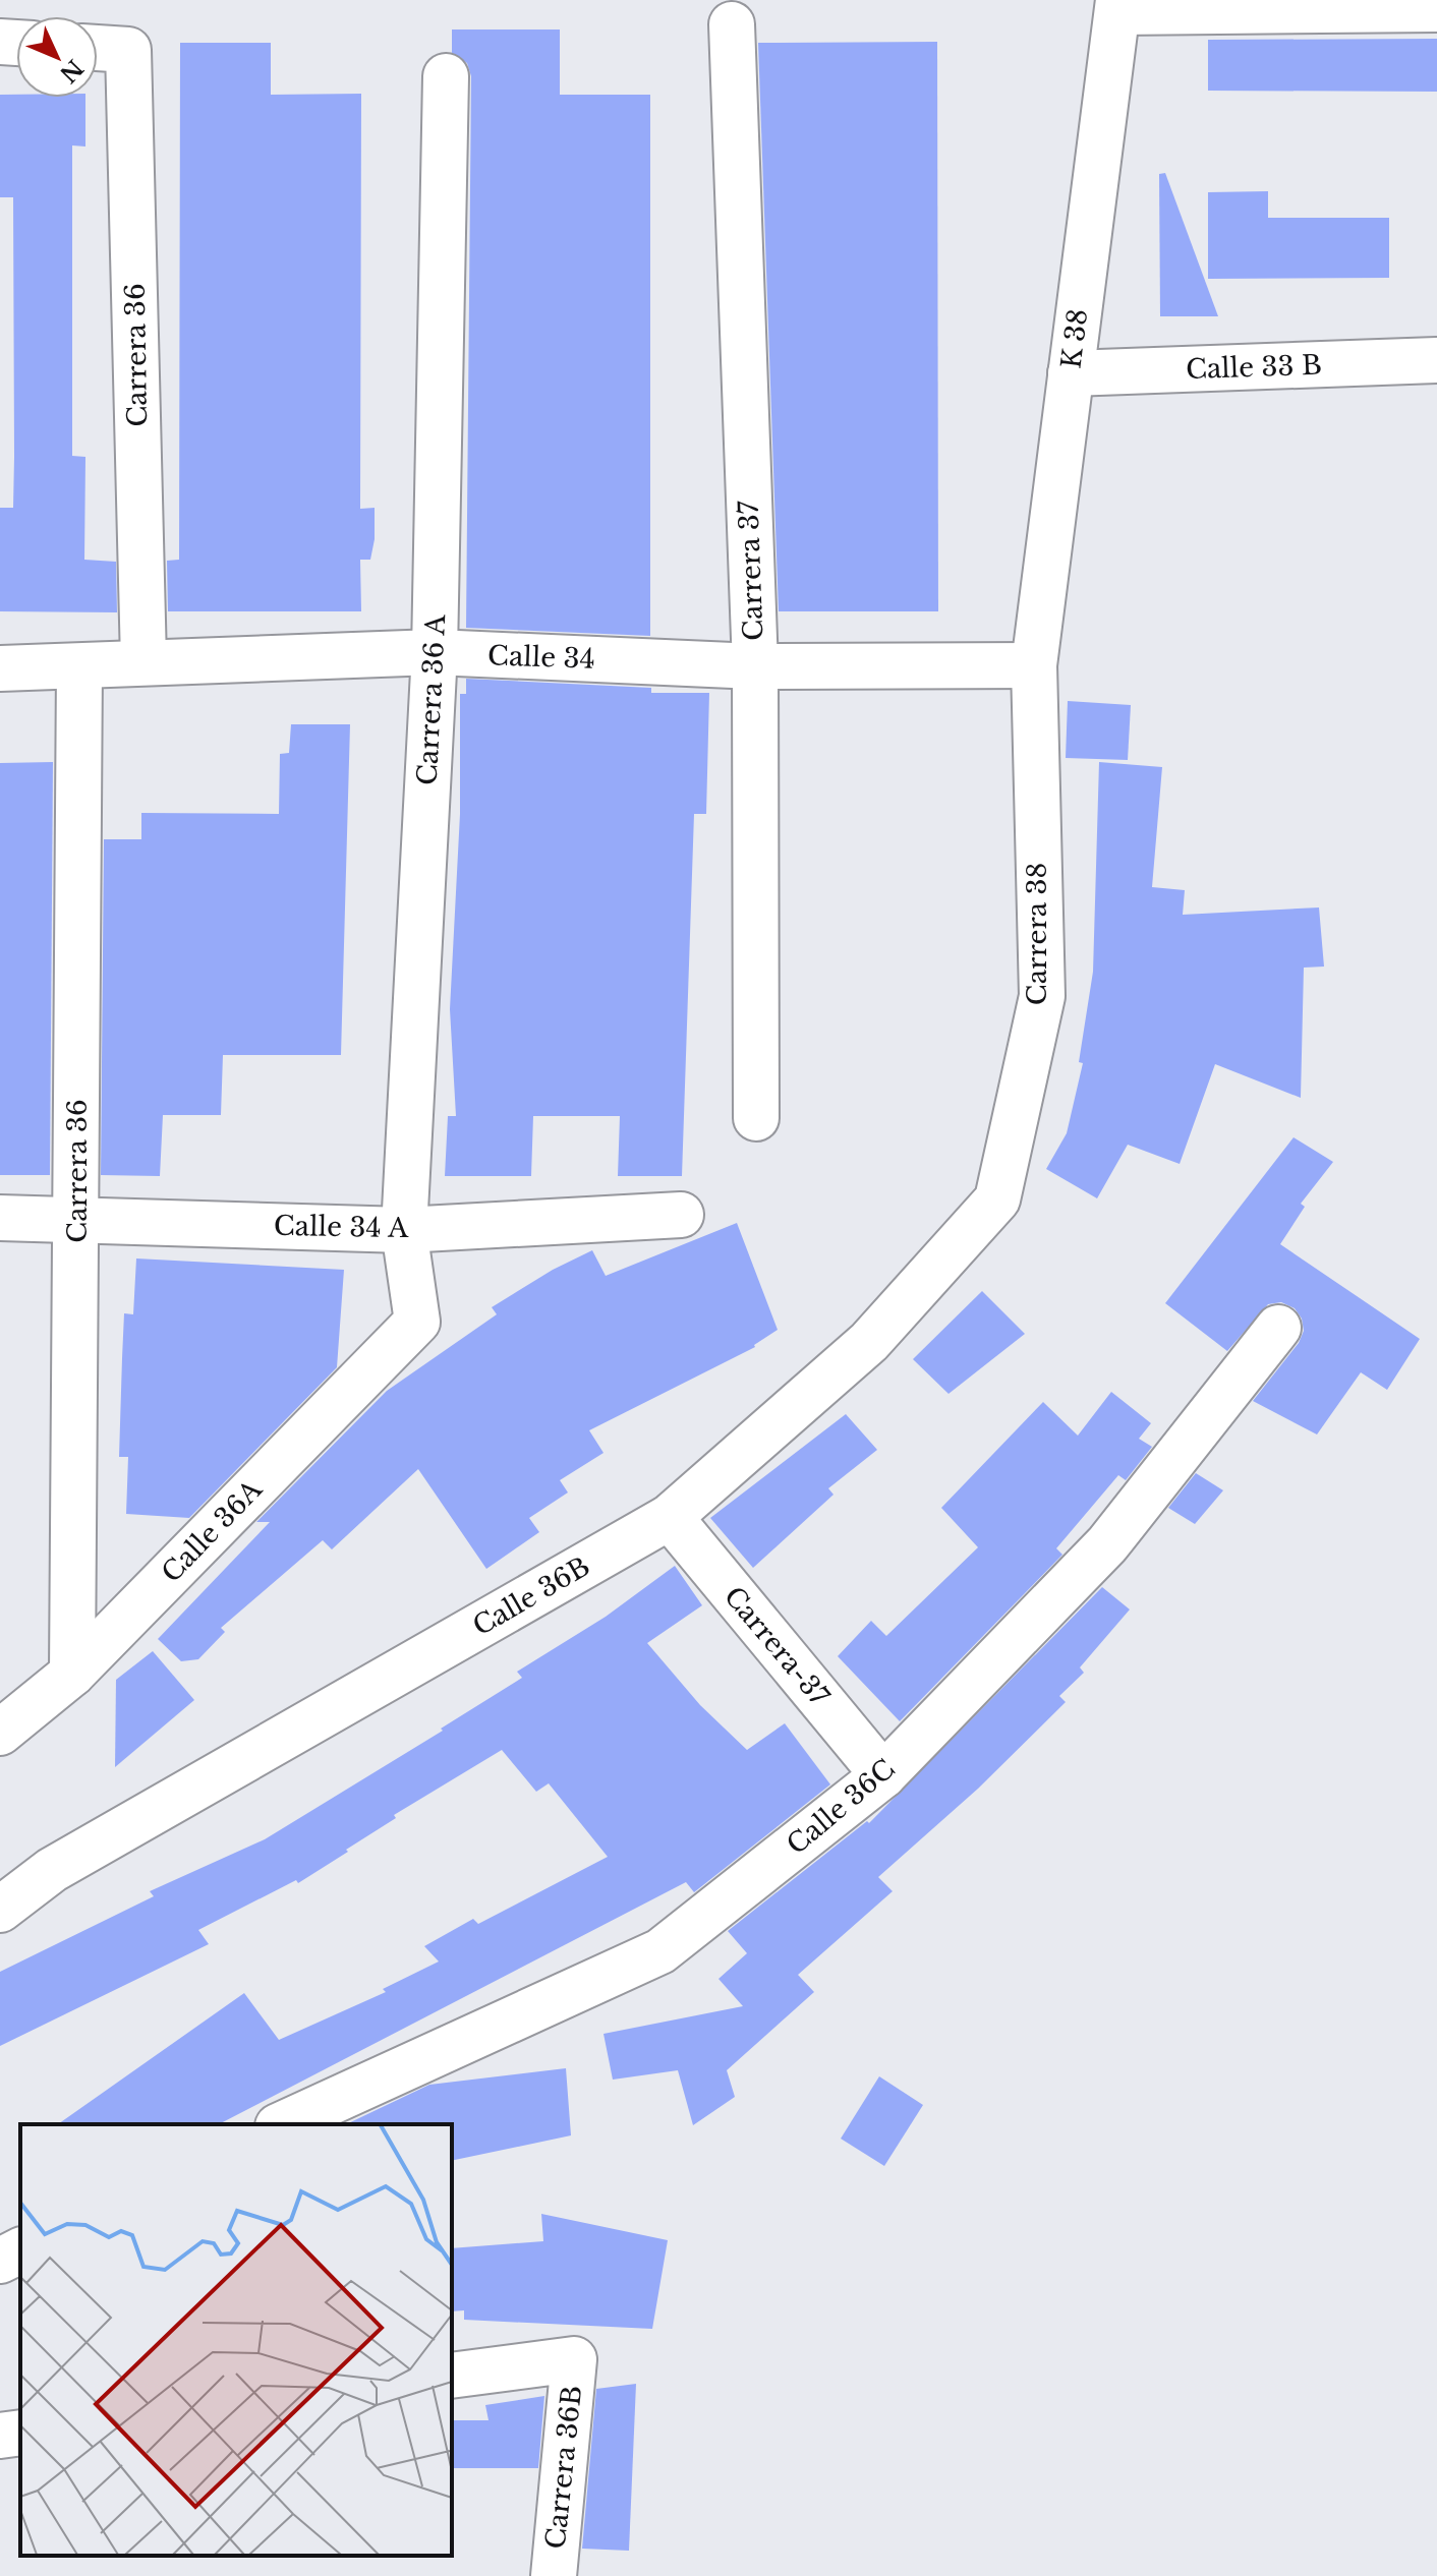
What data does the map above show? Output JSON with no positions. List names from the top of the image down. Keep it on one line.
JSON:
{"streets":{"street":["K 38","Carrera 36","Calle 33 B","Carrera 37","Calle 34","Carrera 36 A","Carrera 38","Calle 34 A","Calle 36A","Calle 36B","Carrera-37","Calle 36C","Carrera 36B"]},"crossings":[["K 38","Calle 33 B"],["K 38","Calle 34"],["K 38","Carrera 38"],["Carrera 36","Calle 34"],["Carrera 36","Calle 34 A"],["Carrera 36","Calle 36A"],["Carrera 37","Calle 34"],["Calle 34","Carrera 36 A"],["Calle 34","Carrera 38"],["Carrera 36 A","Calle 34 A"],["Carrera 36 A","Calle 36A"],["Carrera 38","Calle 36B"],["Calle 36B","Carrera-37"],["Carrera-37","Calle 36C"]],"north":"bottom right"}
